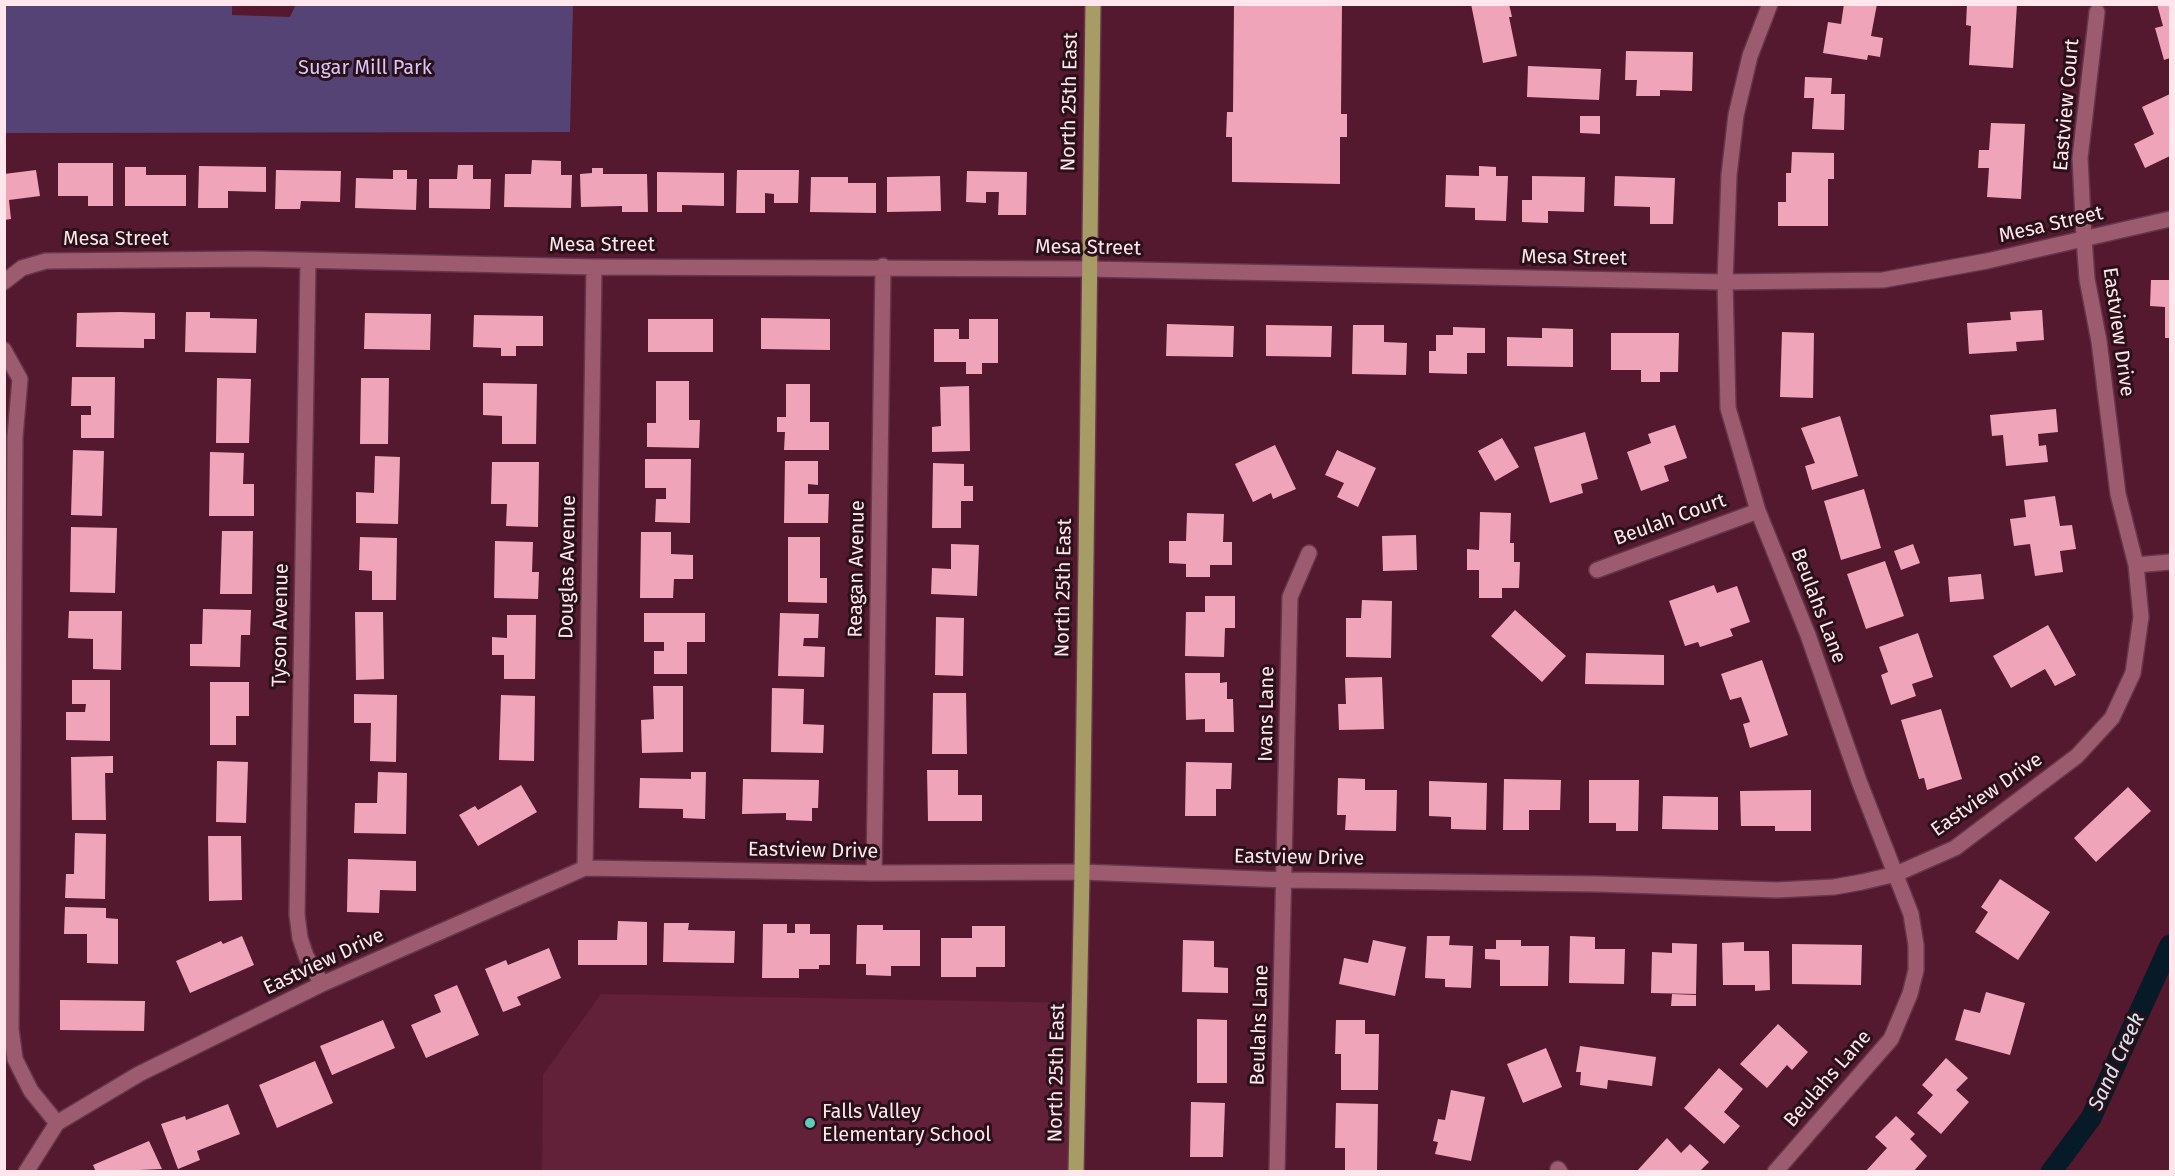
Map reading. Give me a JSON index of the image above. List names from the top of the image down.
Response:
{
  "streets": {
    "main road": ["North 25th East"],
    "street": [
      "Eastview Court",
      "Mesa Street",
      "Eastview Drive",
      "Beulah Court",
      "Douglas Avenue",
      "Reagan Avenue",
      "Beulahs Lane",
      "Tyson Avenue",
      "Ivans Lane"
    ]
  },
  "crossings": [
    ["North 25th East", "Mesa Street"],
    ["North 25th East", "Eastview Drive"],
    ["Eastview Court", "Mesa Street"],
    ["Eastview Court", "Eastview Drive"],
    ["Mesa Street", "Eastview Drive"],
    ["Mesa Street", "Douglas Avenue"],
    ["Mesa Street", "Reagan Avenue"],
    ["Mesa Street", "Beulahs Lane"],
    ["Mesa Street", "Tyson Avenue"],
    ["Eastview Drive", "Douglas Avenue"],
    ["Eastview Drive", "Reagan Avenue"],
    ["Eastview Drive", "Beulahs Lane"],
    ["Eastview Drive", "Tyson Avenue"],
    ["Eastview Drive", "Ivans Lane"],
    ["Beulah Court", "Beulahs Lane"],
    ["Beulahs Lane", "Ivans Lane"]
  ],
  "water": ["Sand Creek"],
  "parks": ["Sugar Mill Park"],
  "places": ["Falls Valley Elementary School"]
}
